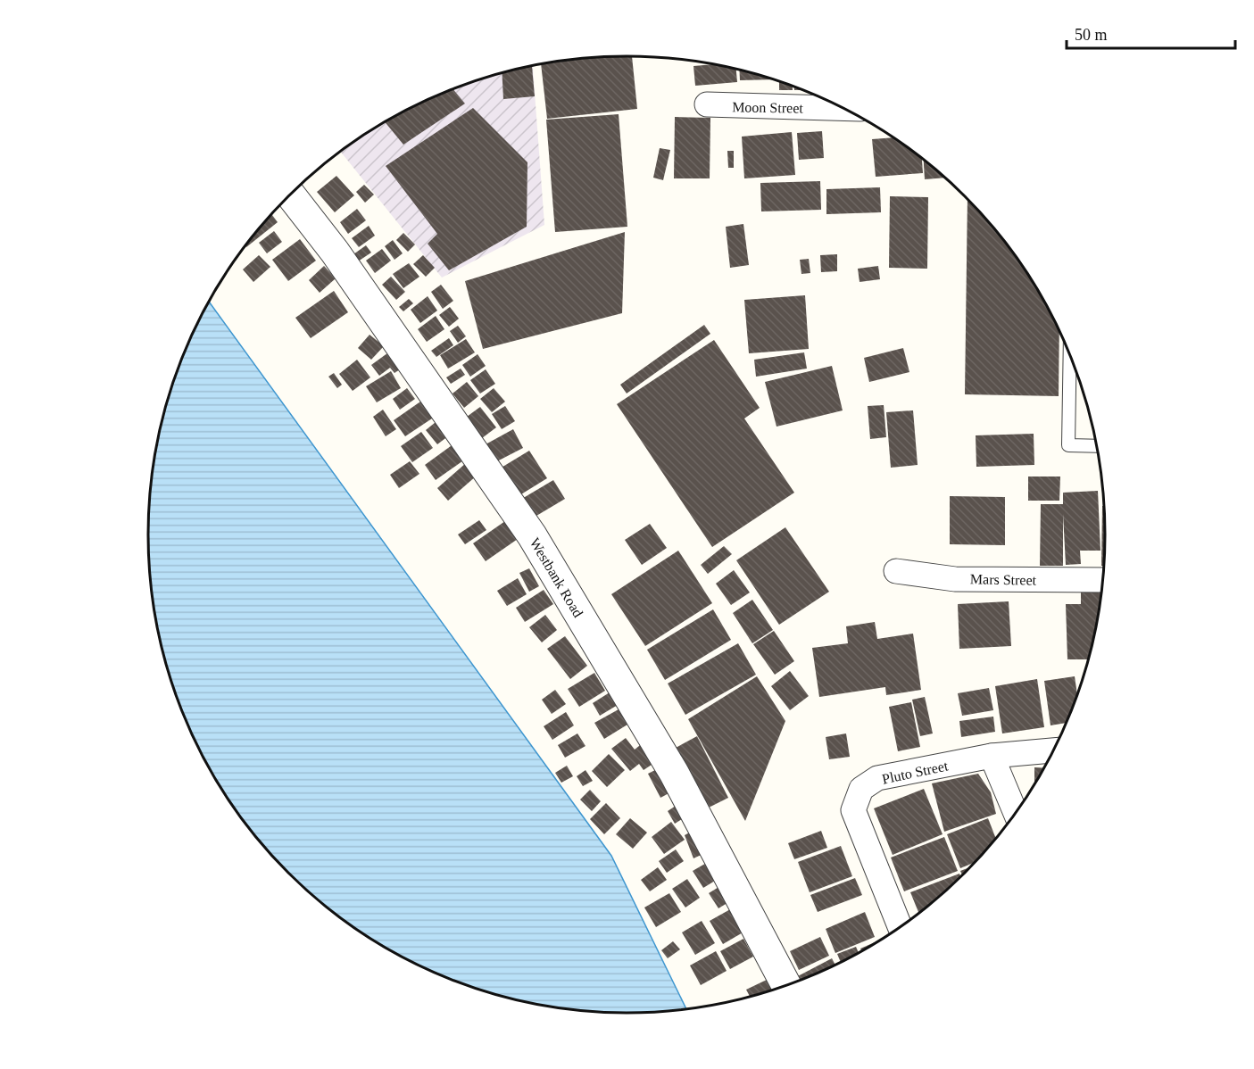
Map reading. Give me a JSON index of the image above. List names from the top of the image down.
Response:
{
  "streets": {
    "street": [
      "Moon Street",
      "Westbank Road",
      "Mars Street",
      "Pluto Street"
    ]
  },
  "scale_bar": "50 m"
}
